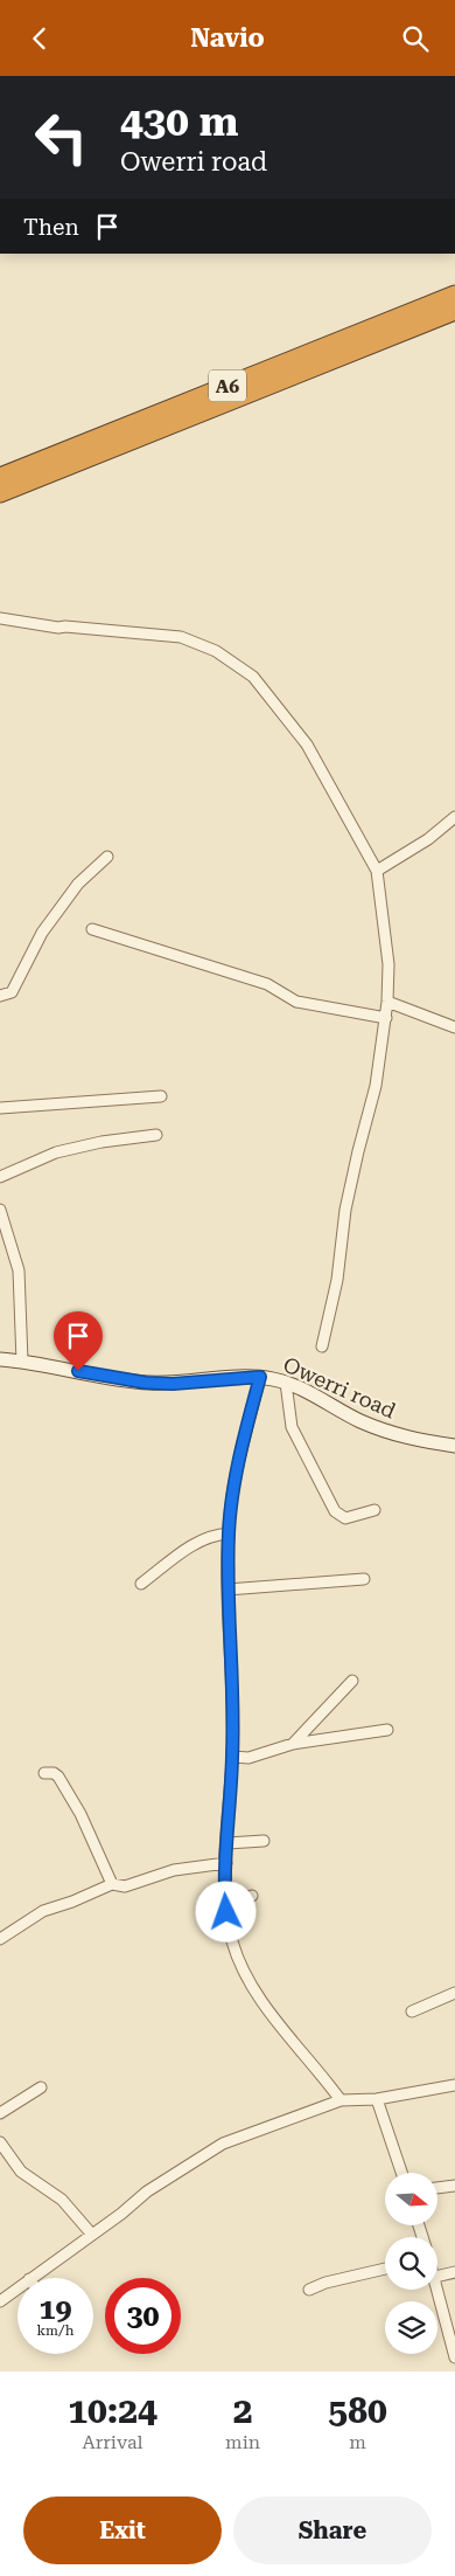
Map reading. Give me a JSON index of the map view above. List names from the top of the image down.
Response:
{
  "streets": {
    "highway": ["A6"],
    "main road": ["Owerri road"]
  },
  "north": "right",
  "page": {
    "header": "Navio",
    "turn": ["430 m", "Owerri road"],
    "then": "Then",
    "speed": "19 km/h",
    "limit": "30",
    "eta": [
      "10:24",
      "Arrival",
      "2",
      "min",
      "580",
      "m"
    ],
    "buttons": ["Exit", "Share"]
  }
}
